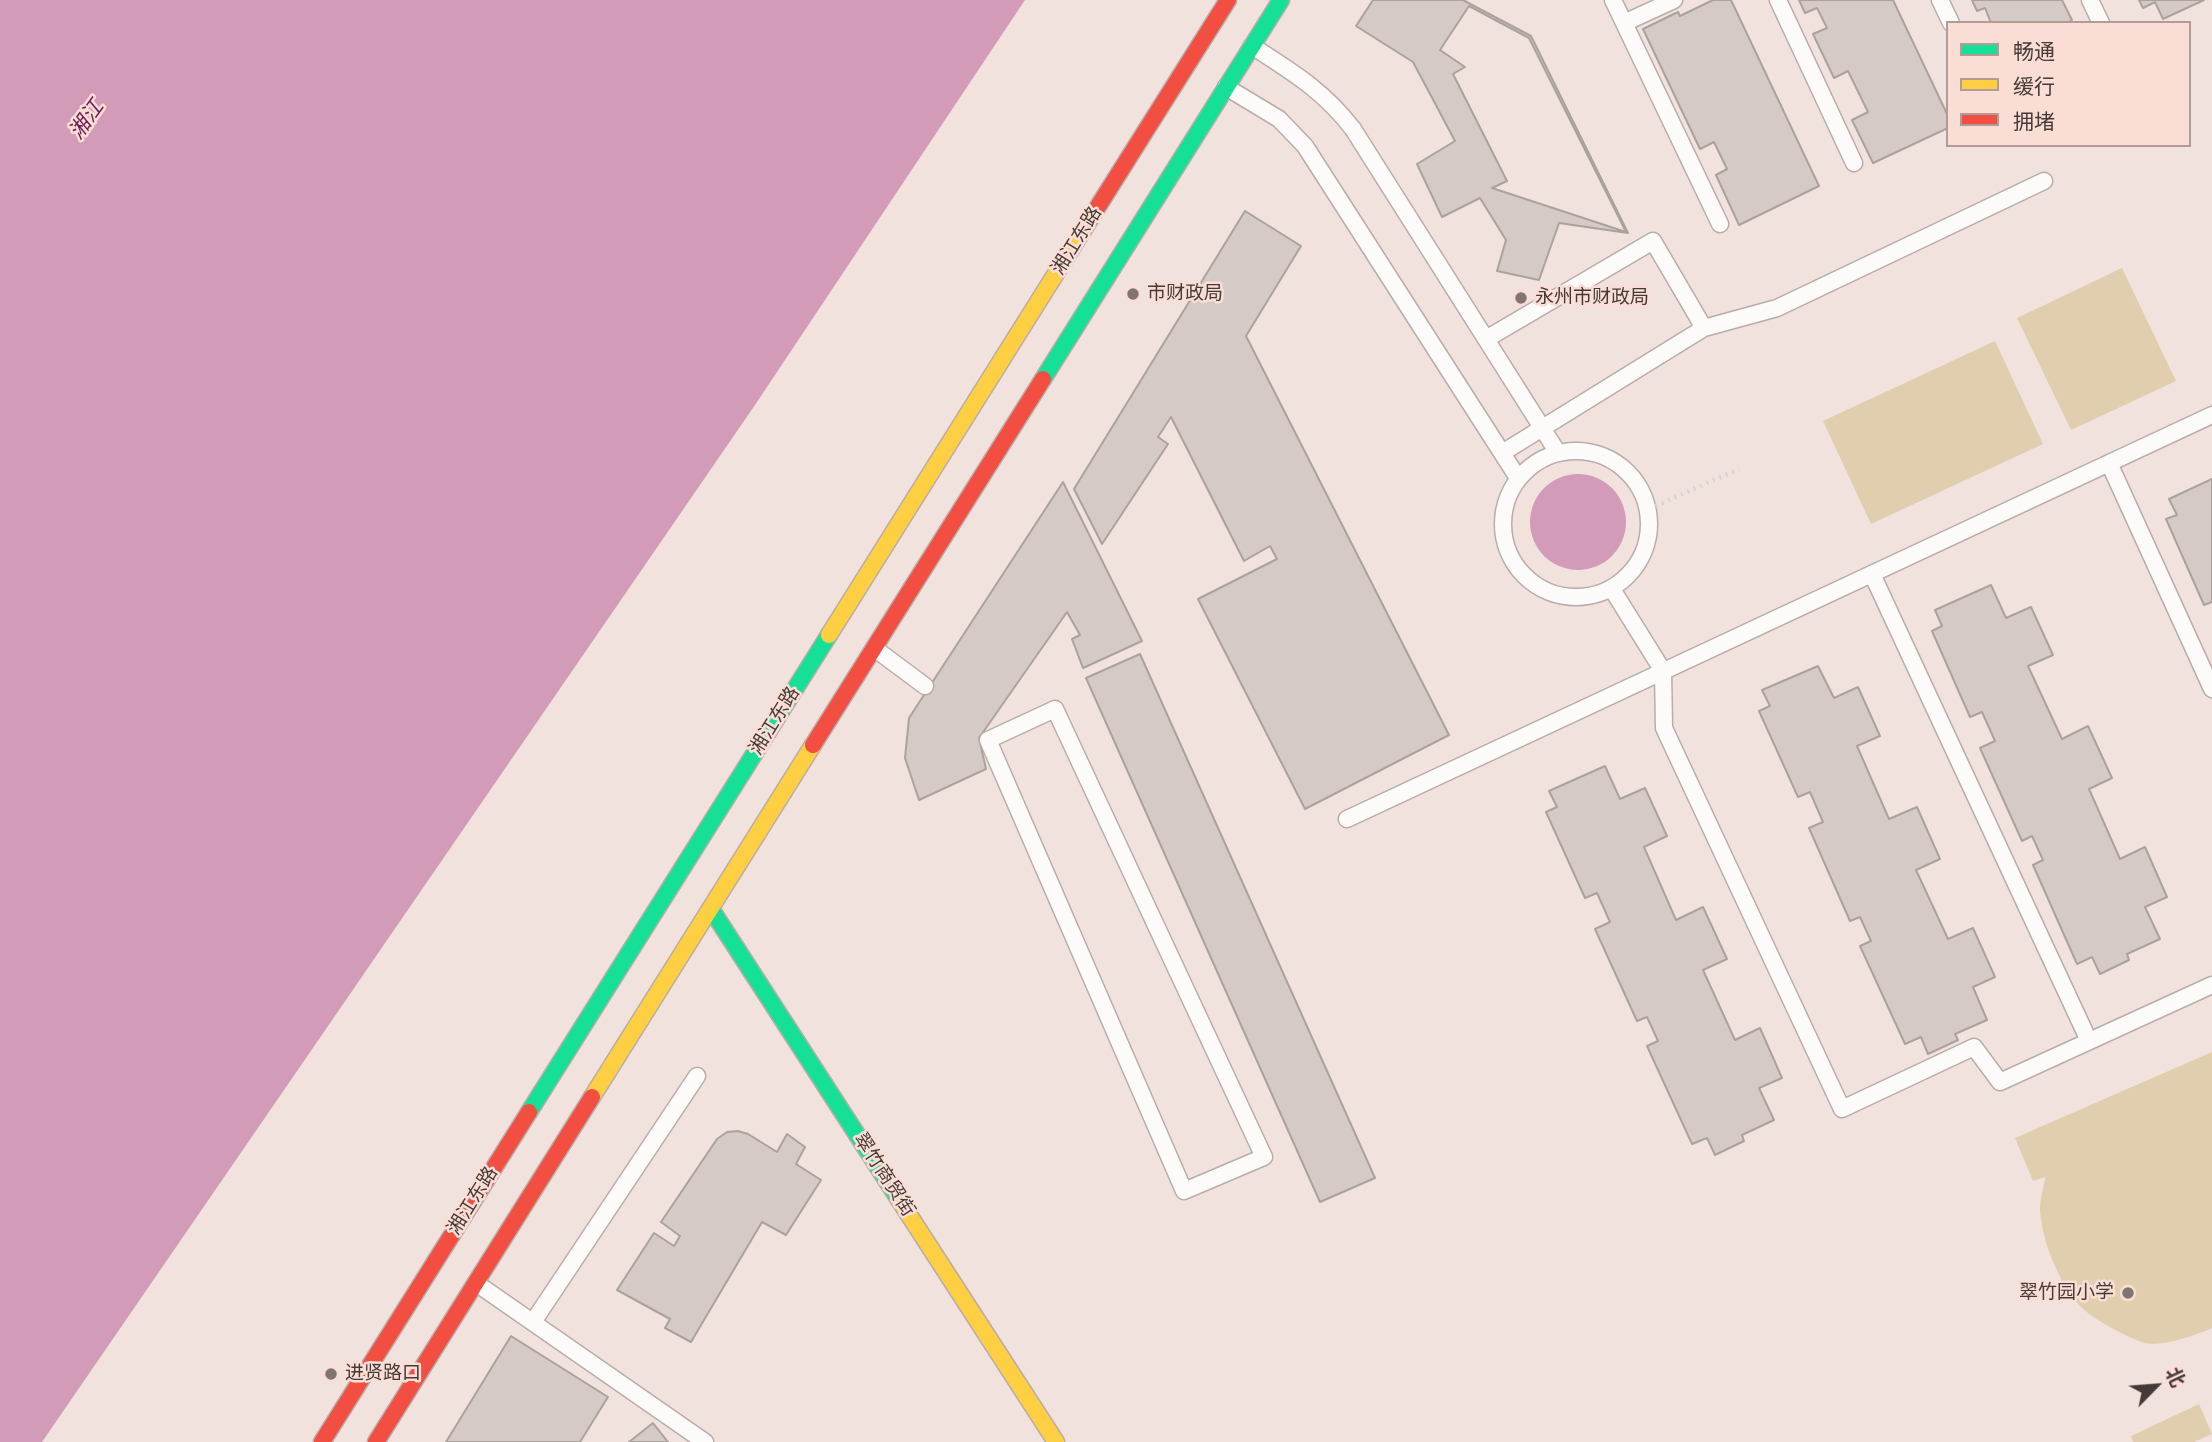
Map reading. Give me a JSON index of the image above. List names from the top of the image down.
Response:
{
  "streets": {
    "main road": ["湘江东路", "翠竹商贸街"]
  },
  "water": ["湘江"],
  "places": [
    "市财政局",
    "永州市财政局",
    "翠竹园小学",
    "进贤路口"
  ],
  "legend": ["畅通", "缓行", "拥堵"],
  "north": "top right"
}
